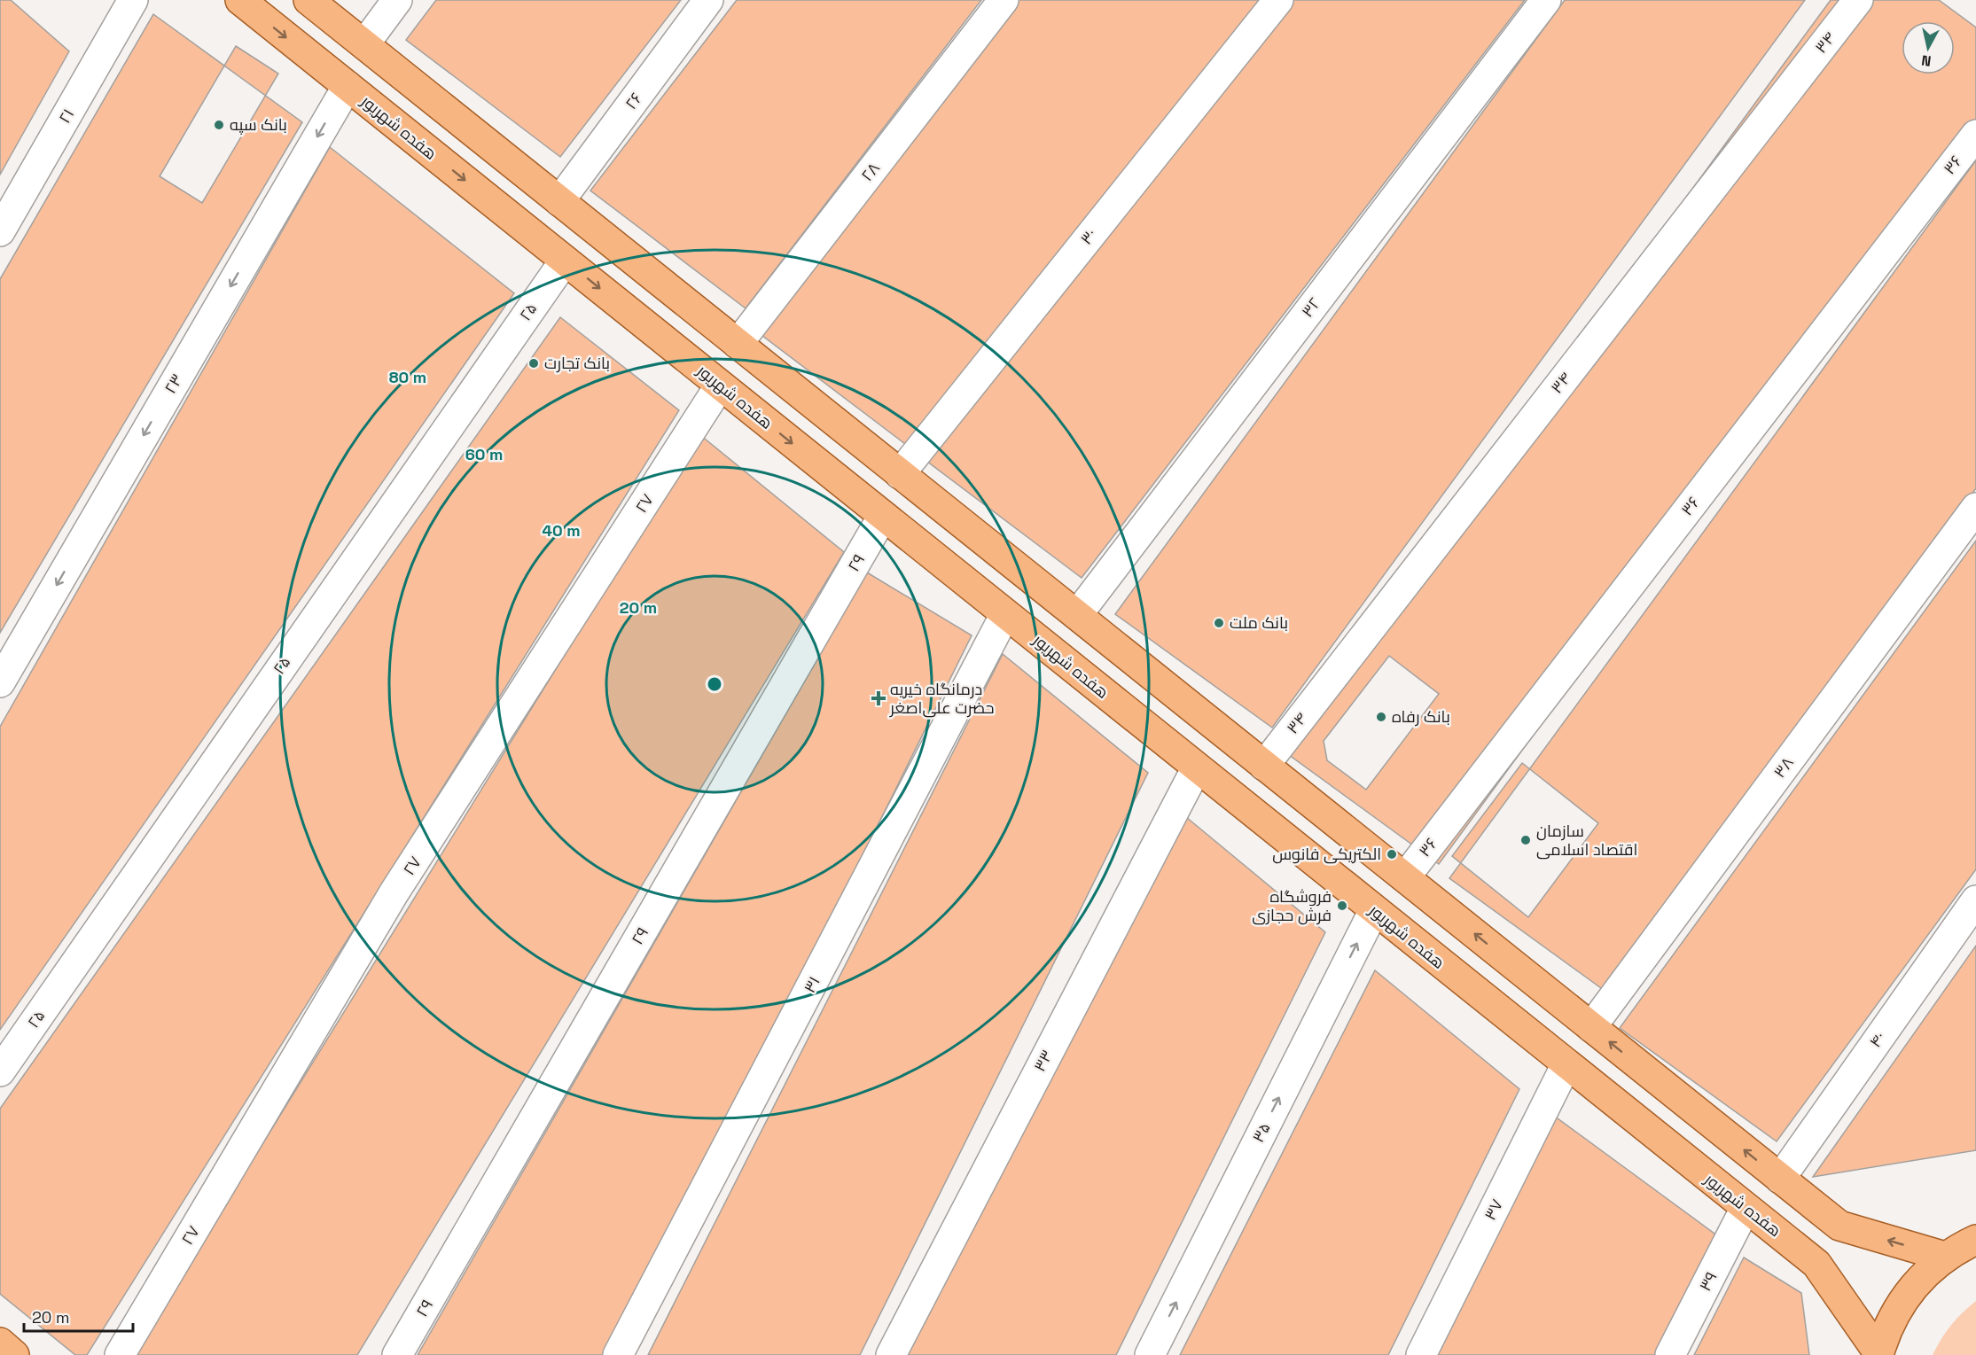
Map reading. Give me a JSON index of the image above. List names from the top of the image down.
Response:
{
  "streets": {
    "main road": ["هفده شهریور"],
    "street": [
      "۳۴",
      "۲۶",
      "۲۱",
      "۳۶",
      "۲۸",
      "۳۰",
      "۳۲",
      "۲۵",
      "۲۳",
      "۲۷",
      "۲۹",
      "۳۸",
      "۳۱",
      "۴۰",
      "۳۳",
      "۳۵",
      "۳۷",
      "۳۹"
    ]
  },
  "crossings": [
    ["هفده شهریور", "۲۵"],
    ["هفده شهریور", "۲۳"],
    ["هفده شهریور", "۲۷"],
    ["هفده شهریور", "۲۹"],
    ["هفده شهریور", "۳۱"],
    ["هفده شهریور", "۳۳"],
    ["هفده شهریور", "۳۵"],
    ["هفده شهریور", "۳۷"],
    ["هفده شهریور", "۳۹"]
  ],
  "one_way": ["۲۳", "۳۵"],
  "places": {
    "other": [
      "بانک سپه",
      "بانک تجارت",
      "بانک ملت",
      "بانک رفاه",
      "سازمان اقتصاد اسلامی",
      "الکتریکی فانوس",
      "فروشگاه فرش حجازی"
    ],
    "health": ["درمانگاه خیریه حضرت علی‌اصغر"]
  },
  "scale_bar": "20 m",
  "north": "bottom",
  "rings": [
    "80 m",
    "60 m",
    "40 m",
    "20 m"
  ]
}
